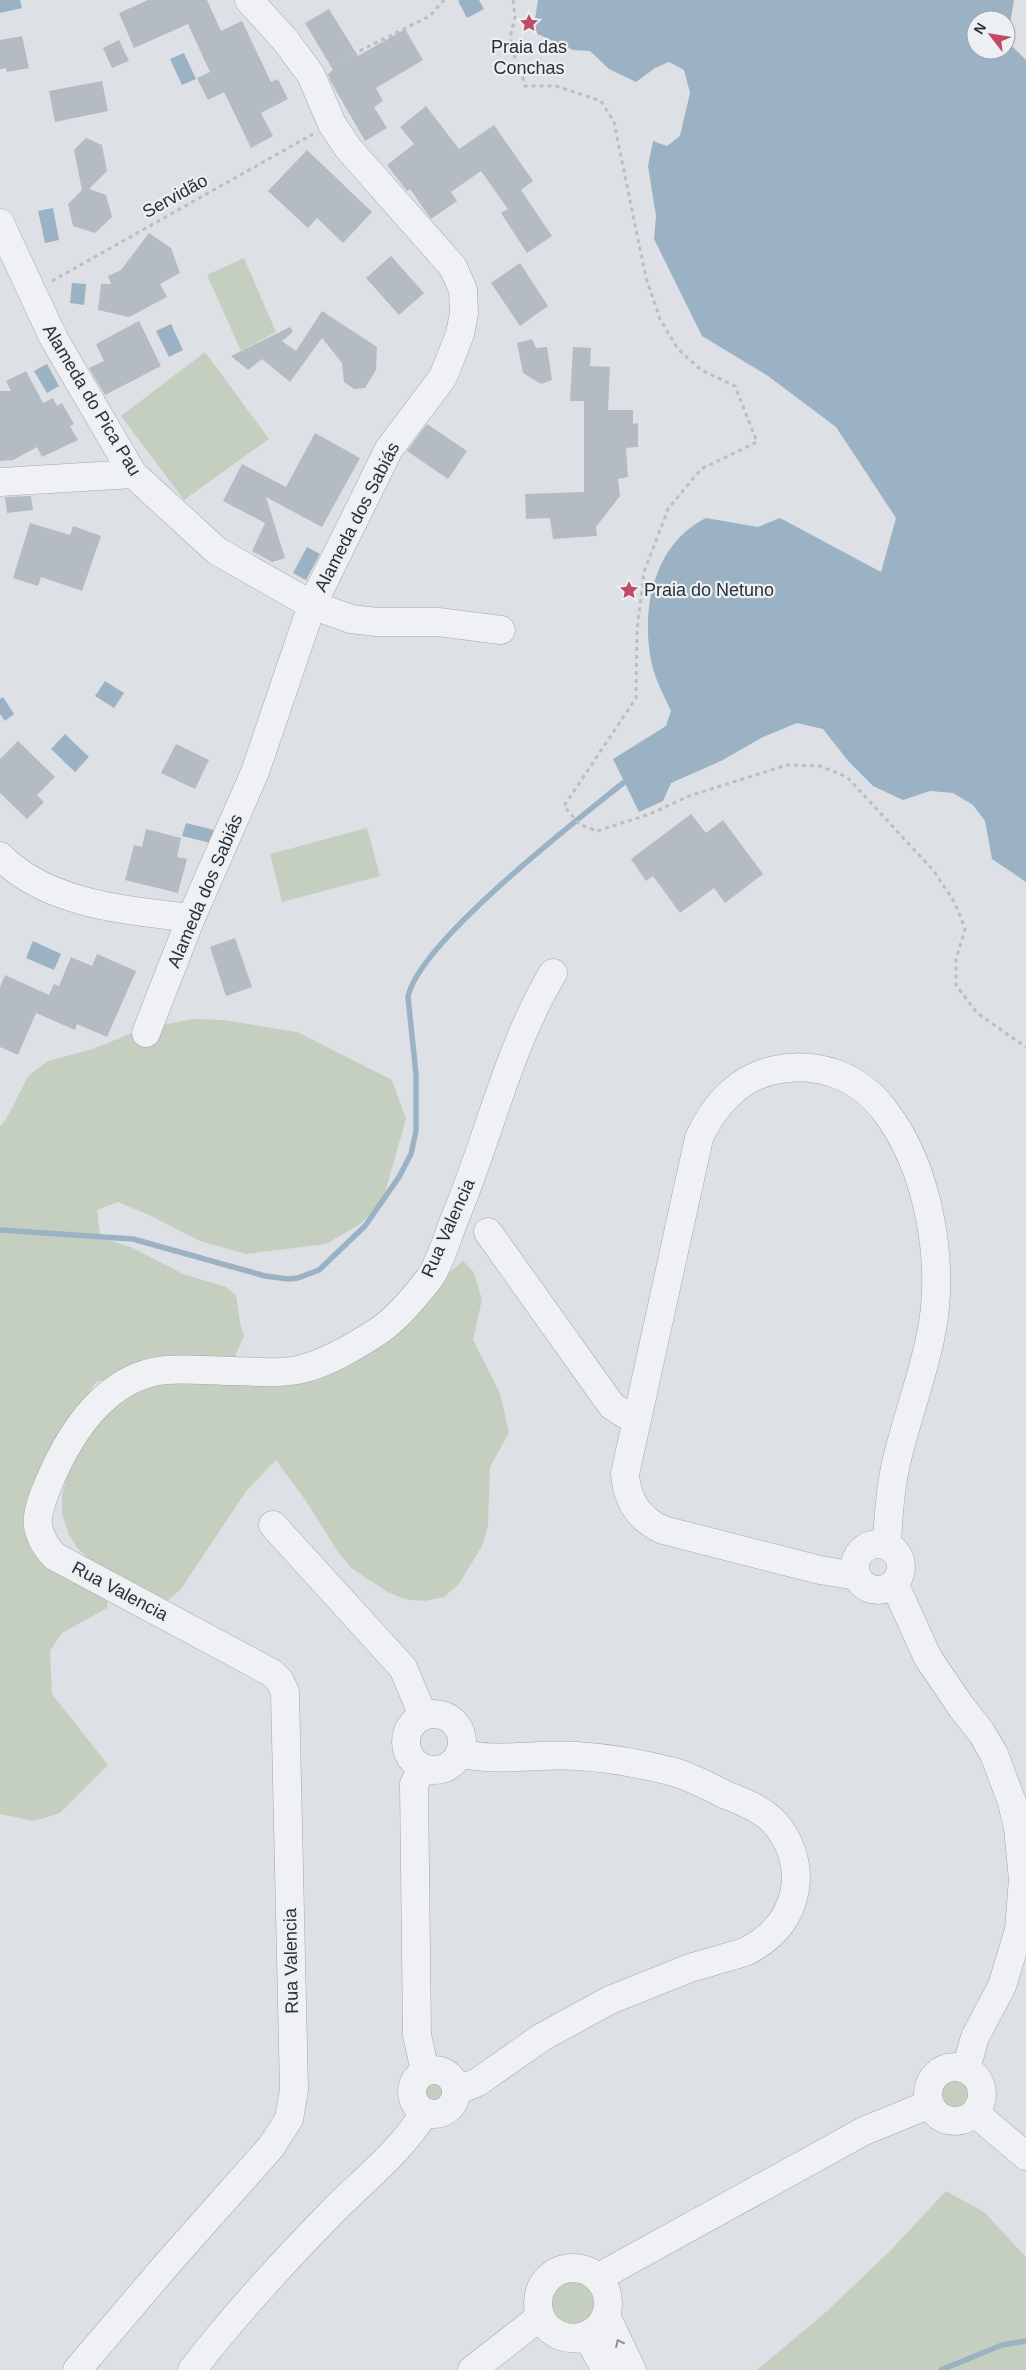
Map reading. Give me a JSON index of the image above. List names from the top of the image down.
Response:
{
  "streets": {
    "street": ["Alameda do Pica Pau", "Alameda dos Sabiás", "Rua Valencia"],
    "path": ["Servidão"]
  },
  "crossings": [
    ["Servidão", "Alameda do Pica Pau"],
    ["Servidão", "Alameda dos Sabiás"],
    ["Alameda do Pica Pau", "Alameda dos Sabiás"]
  ],
  "places": {
    "place": ["Praia das Conchas", "Praia do Netuno"]
  },
  "north": "top left"
}
